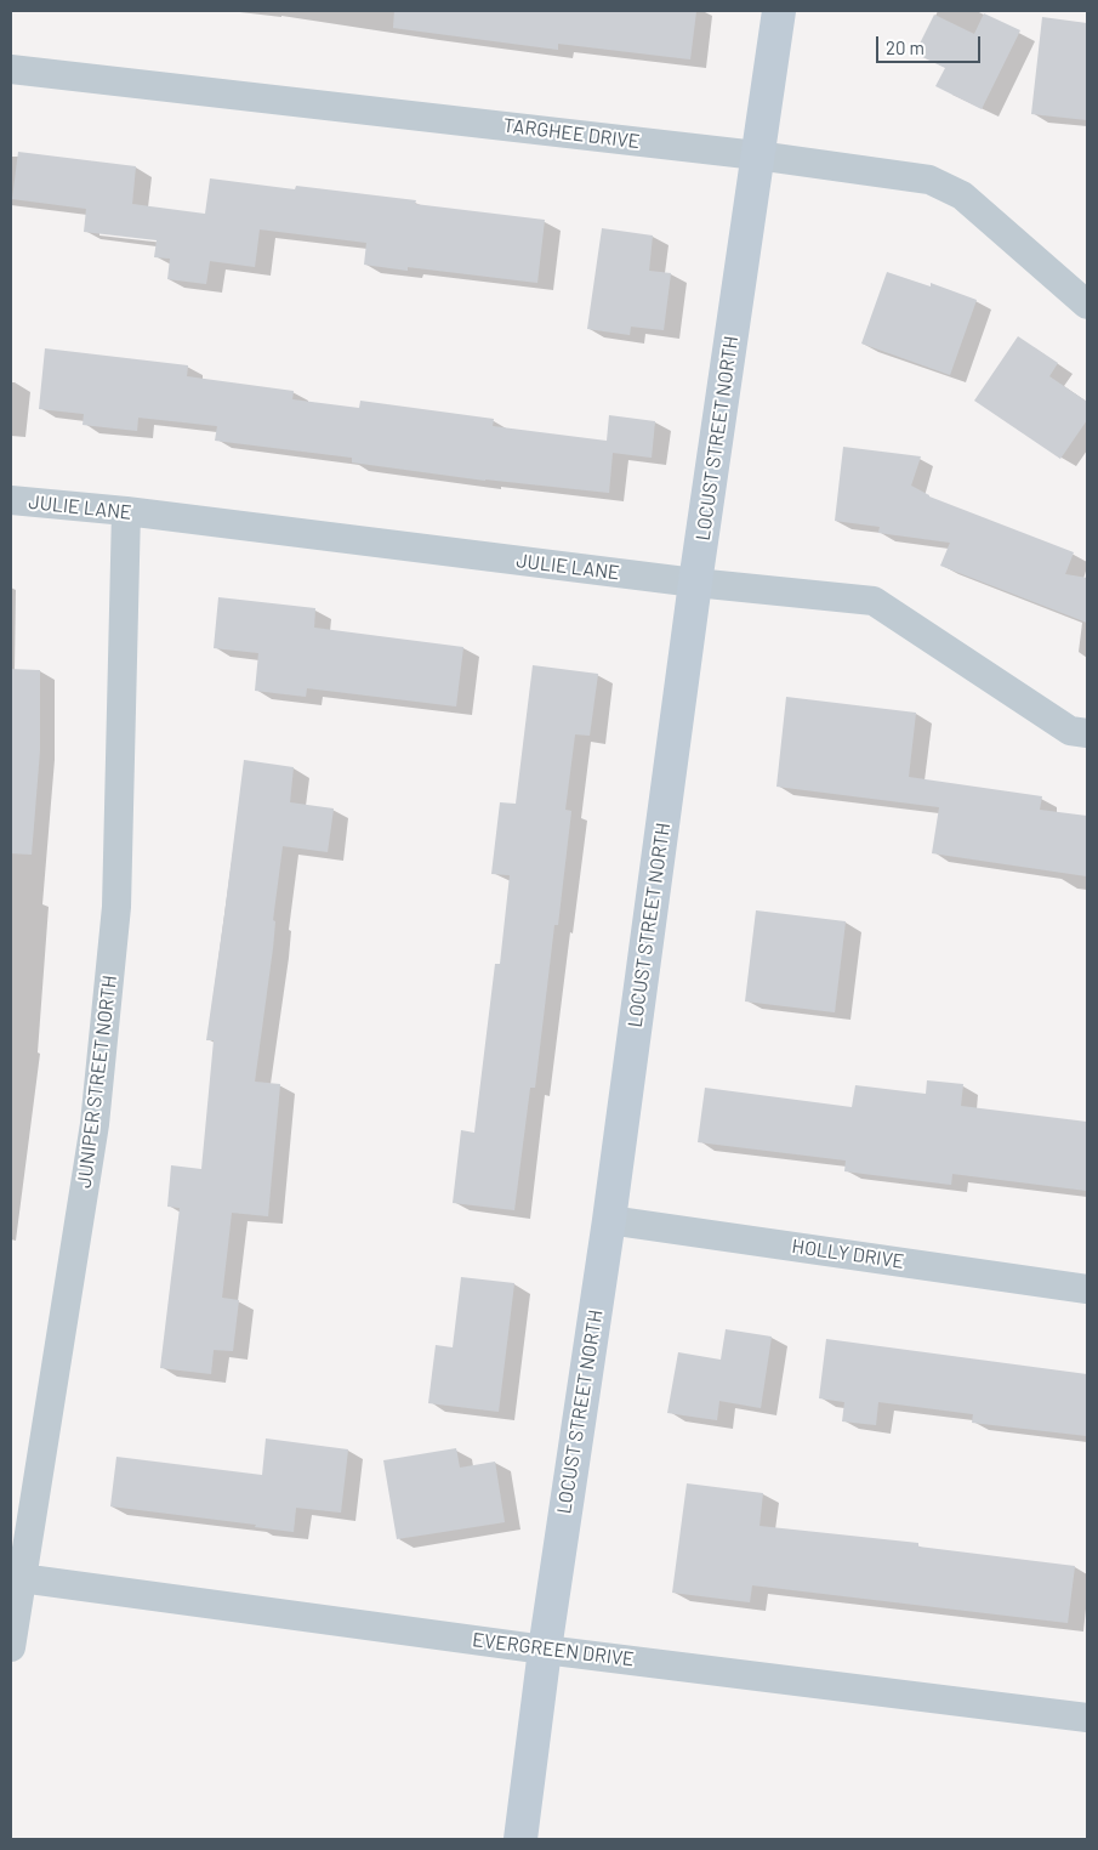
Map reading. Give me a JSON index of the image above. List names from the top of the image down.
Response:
{
  "streets": {
    "street": [
      "TARGHEE DRIVE",
      "LOCUST STREET NORTH",
      "JULIE LANE",
      "JUNIPER STREET NORTH",
      "HOLLY DRIVE",
      "EVERGREEN DRIVE"
    ]
  },
  "crossings": [
    ["TARGHEE DRIVE", "LOCUST STREET NORTH"],
    ["LOCUST STREET NORTH", "JULIE LANE"],
    ["LOCUST STREET NORTH", "HOLLY DRIVE"],
    ["LOCUST STREET NORTH", "EVERGREEN DRIVE"],
    ["JULIE LANE", "JUNIPER STREET NORTH"],
    ["JUNIPER STREET NORTH", "EVERGREEN DRIVE"]
  ],
  "scale_bar": "20 m"
}
